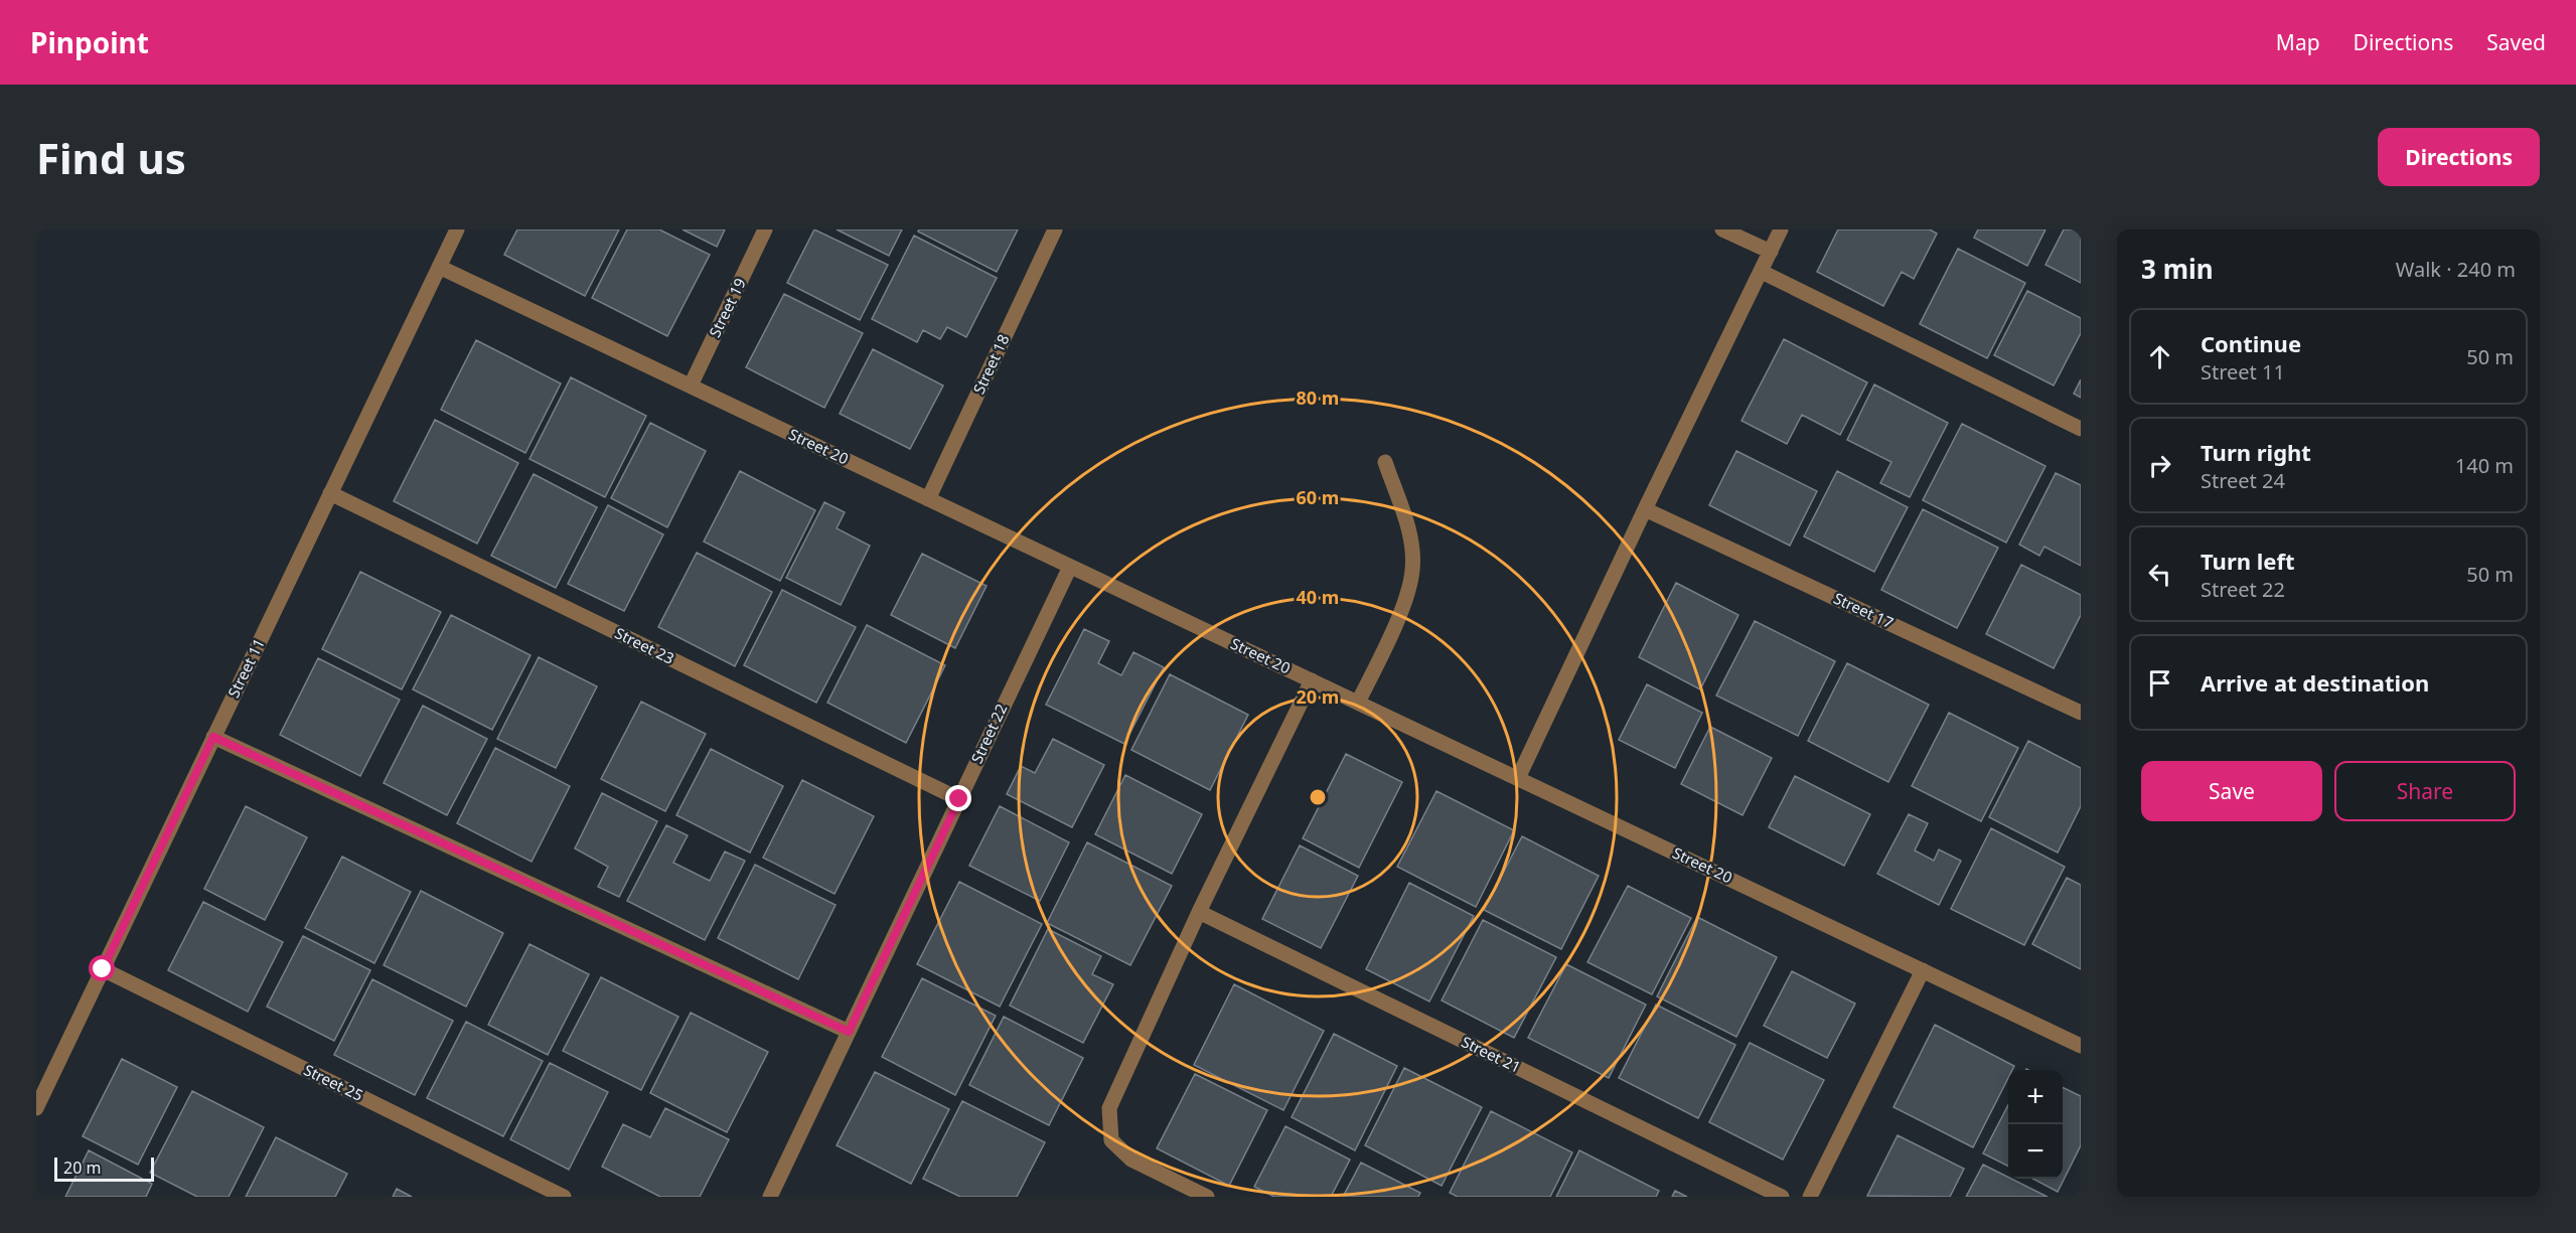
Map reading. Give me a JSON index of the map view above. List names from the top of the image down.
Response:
{
  "streets": {
    "street": [
      "Street 19",
      "Street 18",
      "Street 20",
      "Street 17",
      "Street 23",
      "Street 11",
      "Street 22",
      "Street 21",
      "Street 25"
    ]
  },
  "crossings": [
    ["Street 19", "Street 20"],
    ["Street 18", "Street 20"],
    ["Street 20", "Street 11"],
    ["Street 20", "Street 22"],
    ["Street 23", "Street 11"],
    ["Street 23", "Street 22"],
    ["Street 11", "Street 25"]
  ],
  "scale_bar": "20 m",
  "page": {
    "header": "Pinpoint",
    "nav": ["Map", "Directions", "Saved"],
    "buttons": [
      "Directions",
      ["Save", "Share"]
    ],
    "title": "Find us",
    "heading": ["3 min", "Walk · 240 m"],
    "list": [
      ["Continue", "Street 11", "50 m"],
      ["Turn right", "Street 24", "140 m"],
      ["Turn left", "Street 22", "50 m"],
      "Arrive at destination"
    ],
    "map_buttons": ["+", "−"],
    "scale": "20 m"
  },
  "rings": [
    "80 m",
    "60 m",
    "40 m",
    "20 m"
  ]
}
